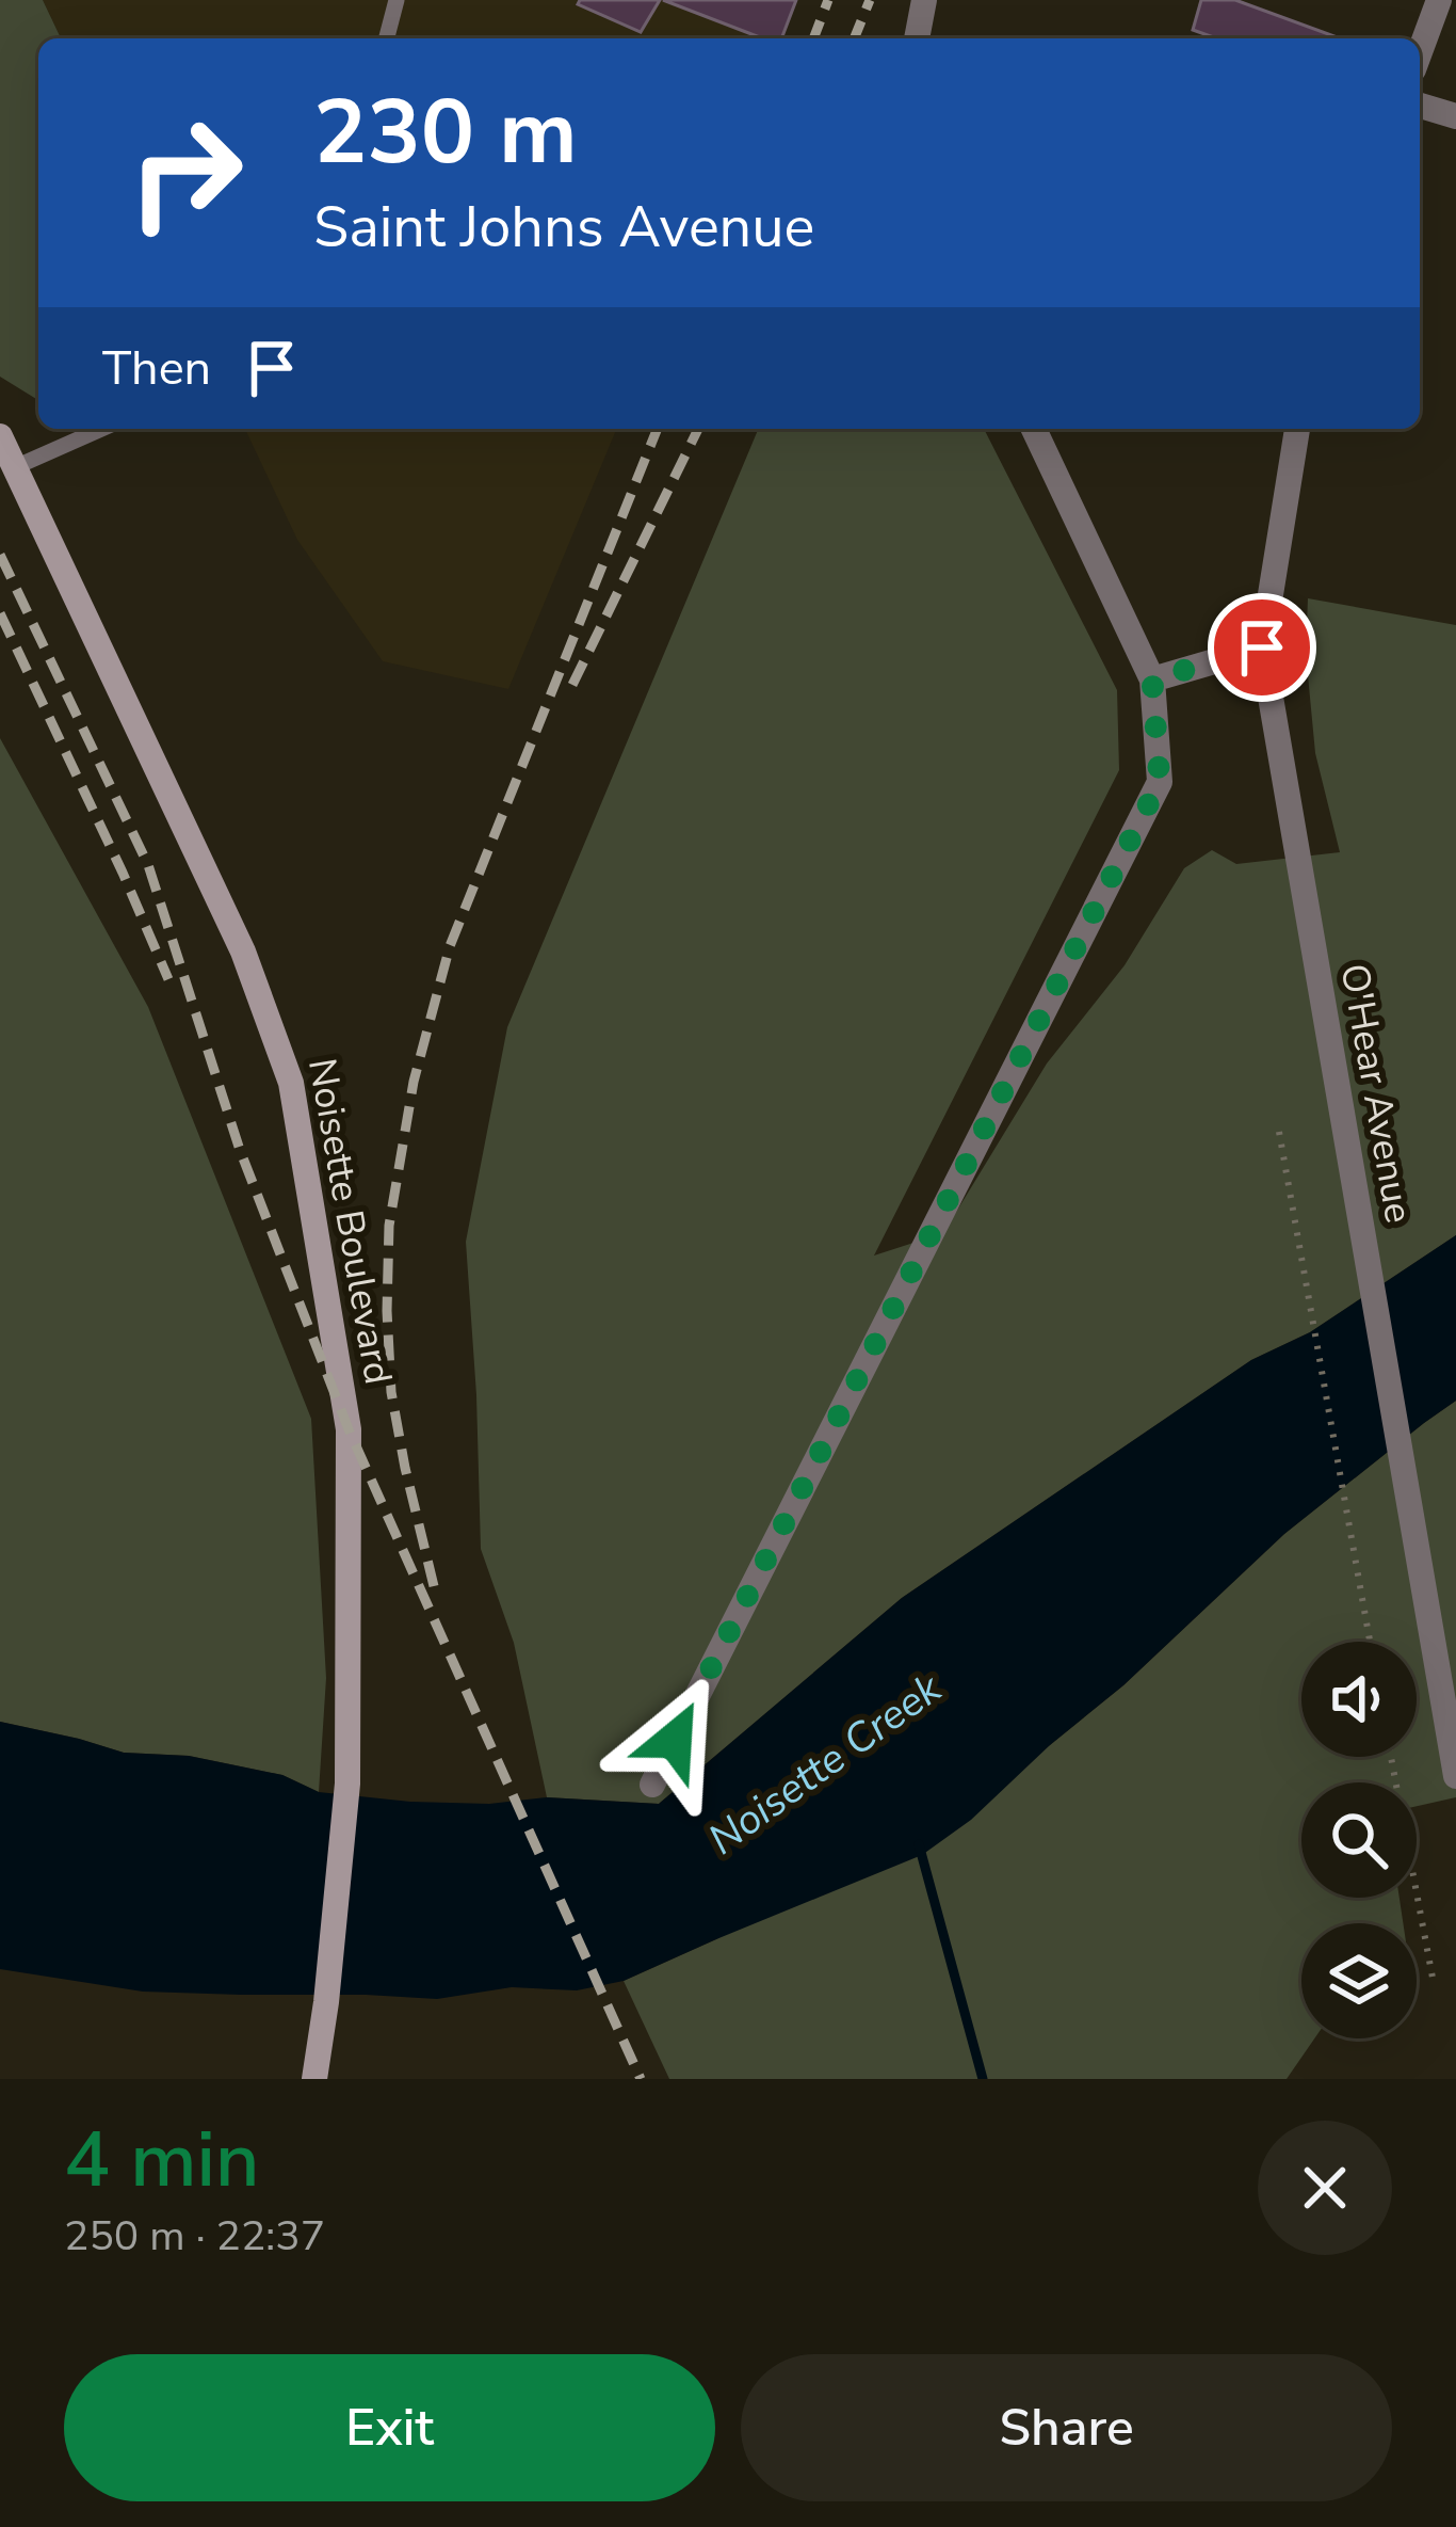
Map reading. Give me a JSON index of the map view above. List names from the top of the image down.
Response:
{
  "streets": {
    "street": ["O'Hear Avenue", "Noisette Boulevard"]
  },
  "water": ["Noisette Creek"],
  "page": {
    "turn": ["230 m", "Saint Johns Avenue"],
    "then": "Then",
    "heading": ["4 min", "250 m · 22:37"],
    "buttons": ["Exit", "Share"]
  }
}
